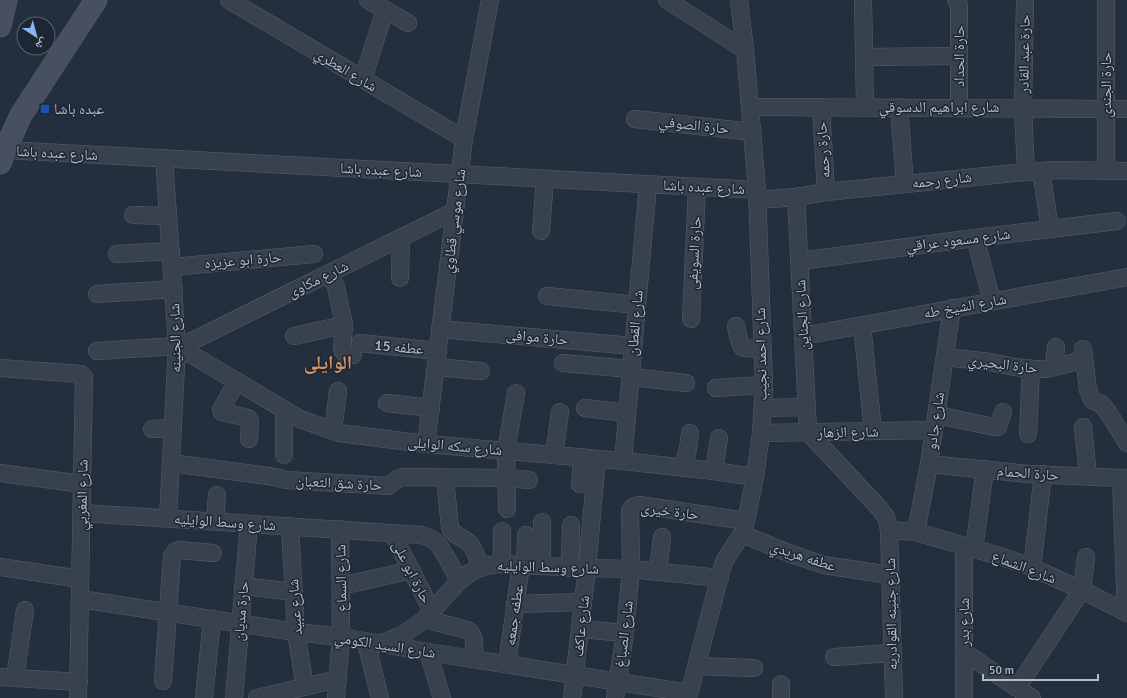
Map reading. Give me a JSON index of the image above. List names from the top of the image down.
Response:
{
  "streets": {
    "street": [
      "حارة عبد القادر",
      "حارة الحداد",
      "شارع العطري",
      "حارة الجندى",
      "شارع ابراهيم الدسوقي",
      "حارة الصوفي",
      "حارة رحمه",
      "شارع عبده باشا",
      "شارع رحمه",
      "شارع موسي قطاوي",
      "شارع مسعود عراقي",
      "حارة السويفى",
      "حارة ابو عزيزه",
      "شارع مكاوى",
      "شارع الشيخ طه",
      "شارع الجناين",
      "شارع القطان",
      "حارة موافى",
      "شارع الجنينه",
      "عطفه 15",
      "شارع احمد نجيب",
      "حارة البحيري",
      "شارع جادو",
      "شارع الزهار",
      "شارع سكه الوايلى",
      "حارة الحمام",
      "حارة شق الثعبان",
      "شارع المغربي",
      "حارة خيرى",
      "شارع وسط الوايليه",
      "عطفه هريدي",
      "شارع الشماع",
      "حارة ابو على",
      "شارع السماع",
      "شارع عبيد",
      "حارة مديان",
      "شارع جنينه القوادريه",
      "عطفه جمعه",
      "شارع بدر",
      "شارع عاكف",
      "شارع الصباغ",
      "شارع السيد الكومي"
    ]
  },
  "crossings": [
    ["حارة عبد القادر", "شارع ابراهيم الدسوقي"],
    ["حارة عبد القادر", "شارع رحمه"],
    ["حارة عبد القادر", "شارع مسعود عراقي"],
    ["حارة الحداد", "شارع ابراهيم الدسوقي"],
    ["شارع العطري", "شارع موسي قطاوي"],
    ["حارة الجندى", "شارع ابراهيم الدسوقي"],
    ["حارة الجندى", "شارع رحمه"],
    ["شارع ابراهيم الدسوقي", "حارة رحمه"],
    ["شارع ابراهيم الدسوقي", "شارع احمد نجيب"],
    ["حارة الصوفي", "شارع احمد نجيب"],
    ["حارة رحمه", "شارع رحمه"],
    ["شارع عبده باشا", "شارع رحمه"],
    ["شارع عبده باشا", "شارع موسي قطاوي"],
    ["شارع عبده باشا", "حارة السويفى"],
    ["شارع عبده باشا", "شارع القطان"],
    ["شارع عبده باشا", "شارع الجنينه"],
    ["شارع عبده باشا", "شارع احمد نجيب"],
    ["شارع رحمه", "شارع الجناين"],
    ["شارع رحمه", "شارع احمد نجيب"],
    ["شارع موسي قطاوي", "شارع مكاوى"],
    ["شارع موسي قطاوي", "حارة موافى"],
    ["شارع موسي قطاوي", "عطفه 15"],
    ["شارع موسي قطاوي", "شارع سكه الوايلى"],
    ["شارع مسعود عراقي", "شارع الجناين"],
    ["حارة ابو عزيزه", "شارع الجنينه"],
    ["شارع مكاوى", "شارع الجنينه"],
    ["شارع مكاوى", "شارع سكه الوايلى"],
    ["شارع الشيخ طه", "شارع الجناين"],
    ["شارع الشيخ طه", "شارع جادو"],
    ["شارع الجناين", "شارع الزهار"],
    ["شارع القطان", "حارة موافى"],
    ["شارع القطان", "شارع سكه الوايلى"],
    ["شارع الجنينه", "شارع سكه الوايلى"],
    ["شارع الجنينه", "حارة شق الثعبان"],
    ["شارع الجنينه", "شارع وسط الوايليه"],
    ["شارع احمد نجيب", "شارع الزهار"],
    ["شارع احمد نجيب", "شارع سكه الوايلى"],
    ["شارع احمد نجيب", "حارة خيرى"],
    ["شارع احمد نجيب", "شارع وسط الوايليه"],
    ["شارع احمد نجيب", "عطفه هريدي"],
    ["شارع احمد نجيب", "شارع السيد الكومي"],
    ["حارة البحيري", "شارع جادو"],
    ["شارع جادو", "شارع الزهار"],
    ["شارع جادو", "حارة الحمام"],
    ["شارع جادو", "شارع الشماع"],
    ["شارع سكه الوايلى", "شارع عاكف"],
    ["حارة الحمام", "شارع بدر"],
    ["شارع المغربي", "شارع وسط الوايليه"],
    ["شارع المغربي", "شارع السيد الكومي"],
    ["حارة خيرى", "شارع وسط الوايليه"],
    ["حارة خيرى", "عطفه هريدي"],
    ["حارة خيرى", "شارع الصباغ"],
    ["شارع وسط الوايليه", "حارة ابو على"],
    ["شارع وسط الوايليه", "شارع السماع"],
    ["شارع وسط الوايليه", "شارع عبيد"],
    ["شارع وسط الوايليه", "حارة مديان"],
    ["شارع وسط الوايليه", "عطفه جمعه"],
    ["شارع وسط الوايليه", "شارع عاكف"],
    ["شارع وسط الوايليه", "شارع الصباغ"],
    ["شارع وسط الوايليه", "شارع السيد الكومي"],
    ["عطفه هريدي", "شارع جنينه القوادريه"],
    ["شارع الشماع", "شارع جنينه القوادريه"],
    ["شارع الشماع", "شارع بدر"],
    ["شارع السماع", "شارع السيد الكومي"],
    ["شارع عبيد", "شارع السيد الكومي"],
    ["حارة مديان", "شارع السيد الكومي"],
    ["عطفه جمعه", "شارع السيد الكومي"],
    ["شارع عاكف", "شارع السيد الكومي"],
    ["شارع الصباغ", "شارع السيد الكومي"]
  ],
  "districts": ["الوايلى"],
  "places": {
    "transit": ["عبده باشا"]
  },
  "scale_bar": "50 m",
  "north": "bottom right"
}
